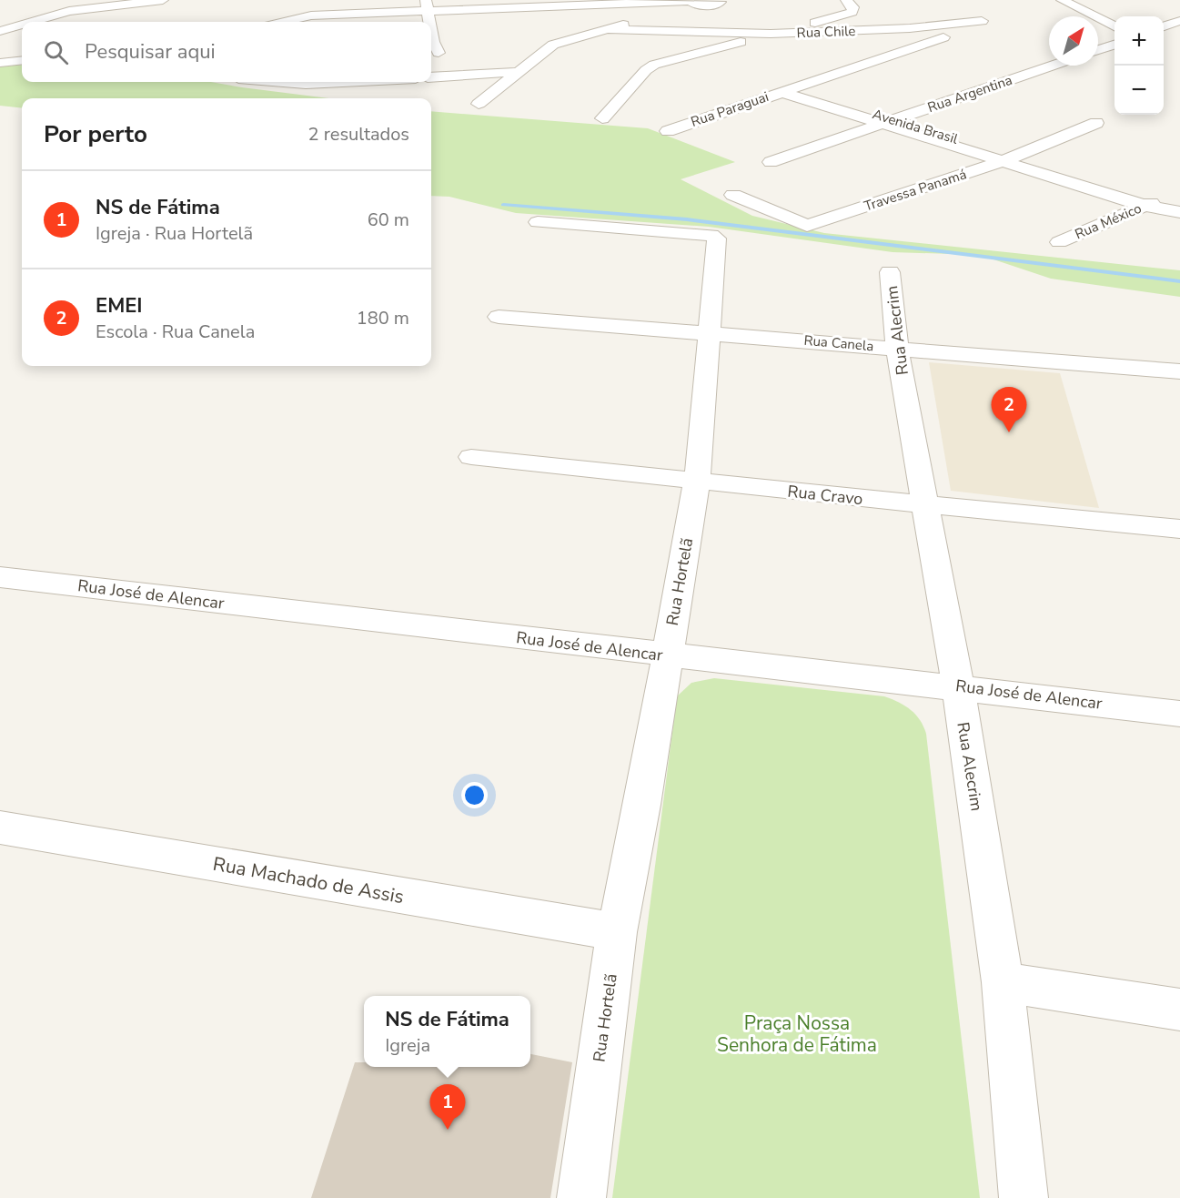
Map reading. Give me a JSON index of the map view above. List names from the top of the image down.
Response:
{
  "streets": {
    "street": [
      "Rua Chile",
      "Rua Argentina",
      "Rua Paraguai",
      "Avenida Brasil",
      "Travessa Panamá",
      "Rua México",
      "Rua Alecrim",
      "Rua Canela",
      "Rua Cravo",
      "Rua Hortelã",
      "Rua José de Alencar",
      "Rua Machado de Assis"
    ]
  },
  "crossings": [
    ["Rua Argentina", "Avenida Brasil"],
    ["Rua Paraguai", "Avenida Brasil"],
    ["Avenida Brasil", "Travessa Panamá"],
    ["Avenida Brasil", "Rua México"],
    ["Rua Alecrim", "Rua Canela"],
    ["Rua Alecrim", "Rua Cravo"],
    ["Rua Alecrim", "Rua José de Alencar"],
    ["Rua Canela", "Rua Hortelã"],
    ["Rua Cravo", "Rua Hortelã"],
    ["Rua Hortelã", "Rua José de Alencar"],
    ["Rua Hortelã", "Rua Machado de Assis"]
  ],
  "parks": ["Praça Nossa Senhora de Fátima"],
  "north": "top right",
  "page": {
    "map_buttons": ["+", "−"],
    "search": "Pesquisar aqui",
    "heading": ["Por perto", "2 resultados"],
    "list": [
      {
        "mark": "1",
        "name": "NS de Fátima",
        "note": "Igreja · Rua Hortelã",
        "value": "60 m"
      },
      {
        "mark": "2",
        "name": "EMEI",
        "note": "Escola · Rua Canela",
        "value": "180 m"
      }
    ],
    "pins": ["2", "1"],
    "popup": ["NS de Fátima", "Igreja"]
  }
}
